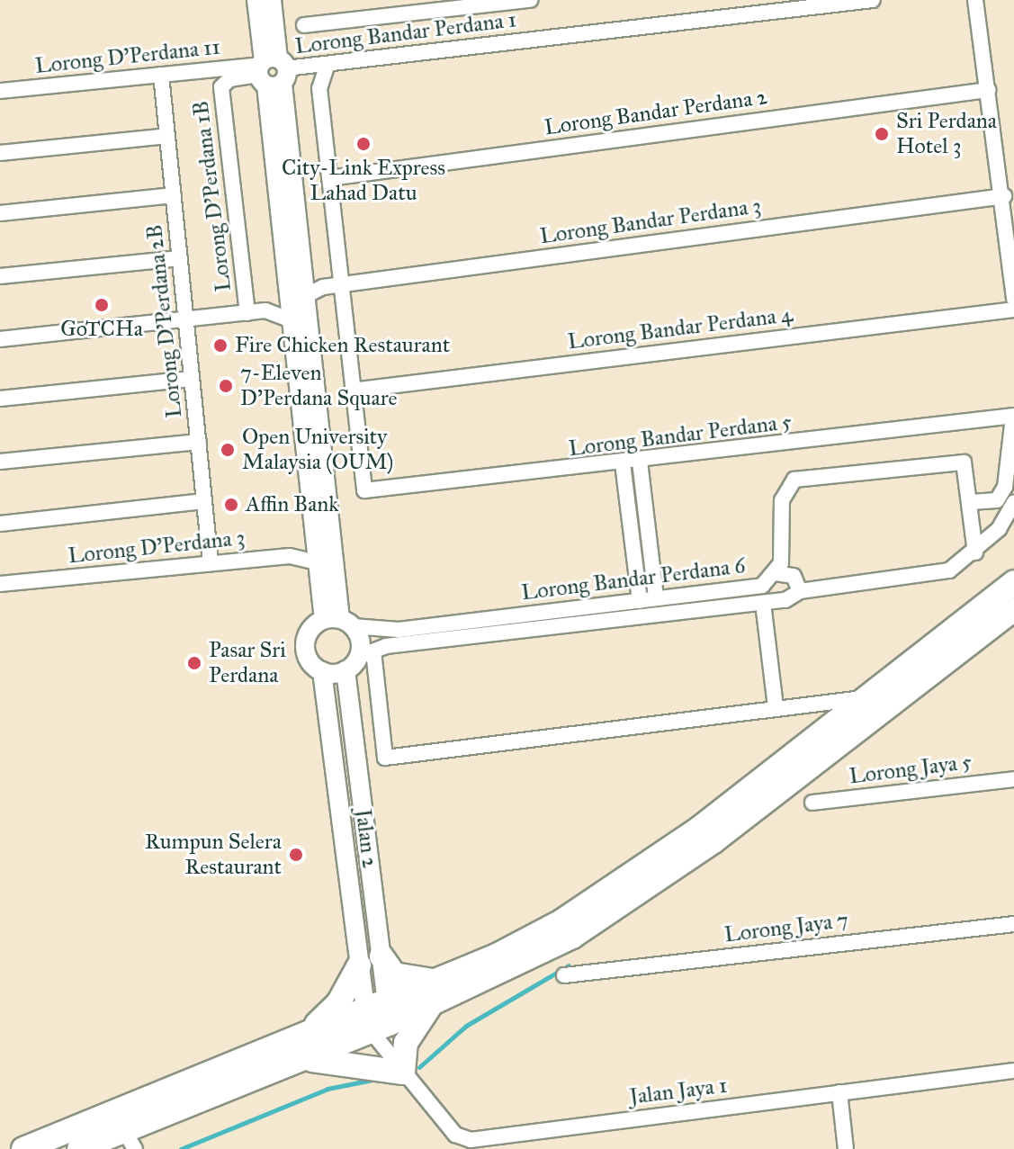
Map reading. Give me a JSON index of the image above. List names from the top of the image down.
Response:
{
  "streets": {
    "street": [
      "Lorong Bandar Perdana 1",
      "Lorong D'Perdana 11",
      "Lorong Bandar Perdana 2",
      "Lorong D'Perdana 1B",
      "Lorong Bandar Perdana 3",
      "Lorong D'Perdana 2B",
      "Lorong Bandar Perdana 4",
      "Lorong Bandar Perdana 5",
      "Lorong D'Perdana 3",
      "Lorong Bandar Perdana 6",
      "Lorong Jaya 5",
      "Jalan 2",
      "Lorong Jaya 7",
      "Jalan Jaya 1"
    ]
  },
  "crossings": [
    ["Lorong Bandar Perdana 1", "Lorong D'Perdana 11"],
    ["Lorong Bandar Perdana 1", "Lorong D'Perdana 1B"],
    ["Lorong D'Perdana 11", "Lorong D'Perdana 1B"],
    ["Lorong D'Perdana 11", "Lorong D'Perdana 2B"],
    ["Lorong D'Perdana 2B", "Lorong D'Perdana 3"],
    ["Lorong Bandar Perdana 4", "Lorong Bandar Perdana 5"],
    ["Lorong Bandar Perdana 6", "Jalan 2"],
    ["Jalan 2", "Jalan Jaya 1"]
  ],
  "places": [
    "Sri Perdana Hotel 3",
    "City-Link Express Lahad Datu",
    "GoTCHa",
    "Fire Chicken Restaurant",
    "7-Eleven D'Perdana Square",
    "Open University Malaysia (OUM)",
    "Affin Bank",
    "Pasar Sri Perdana",
    "Rumpun Selera Restaurant"
  ]
}
